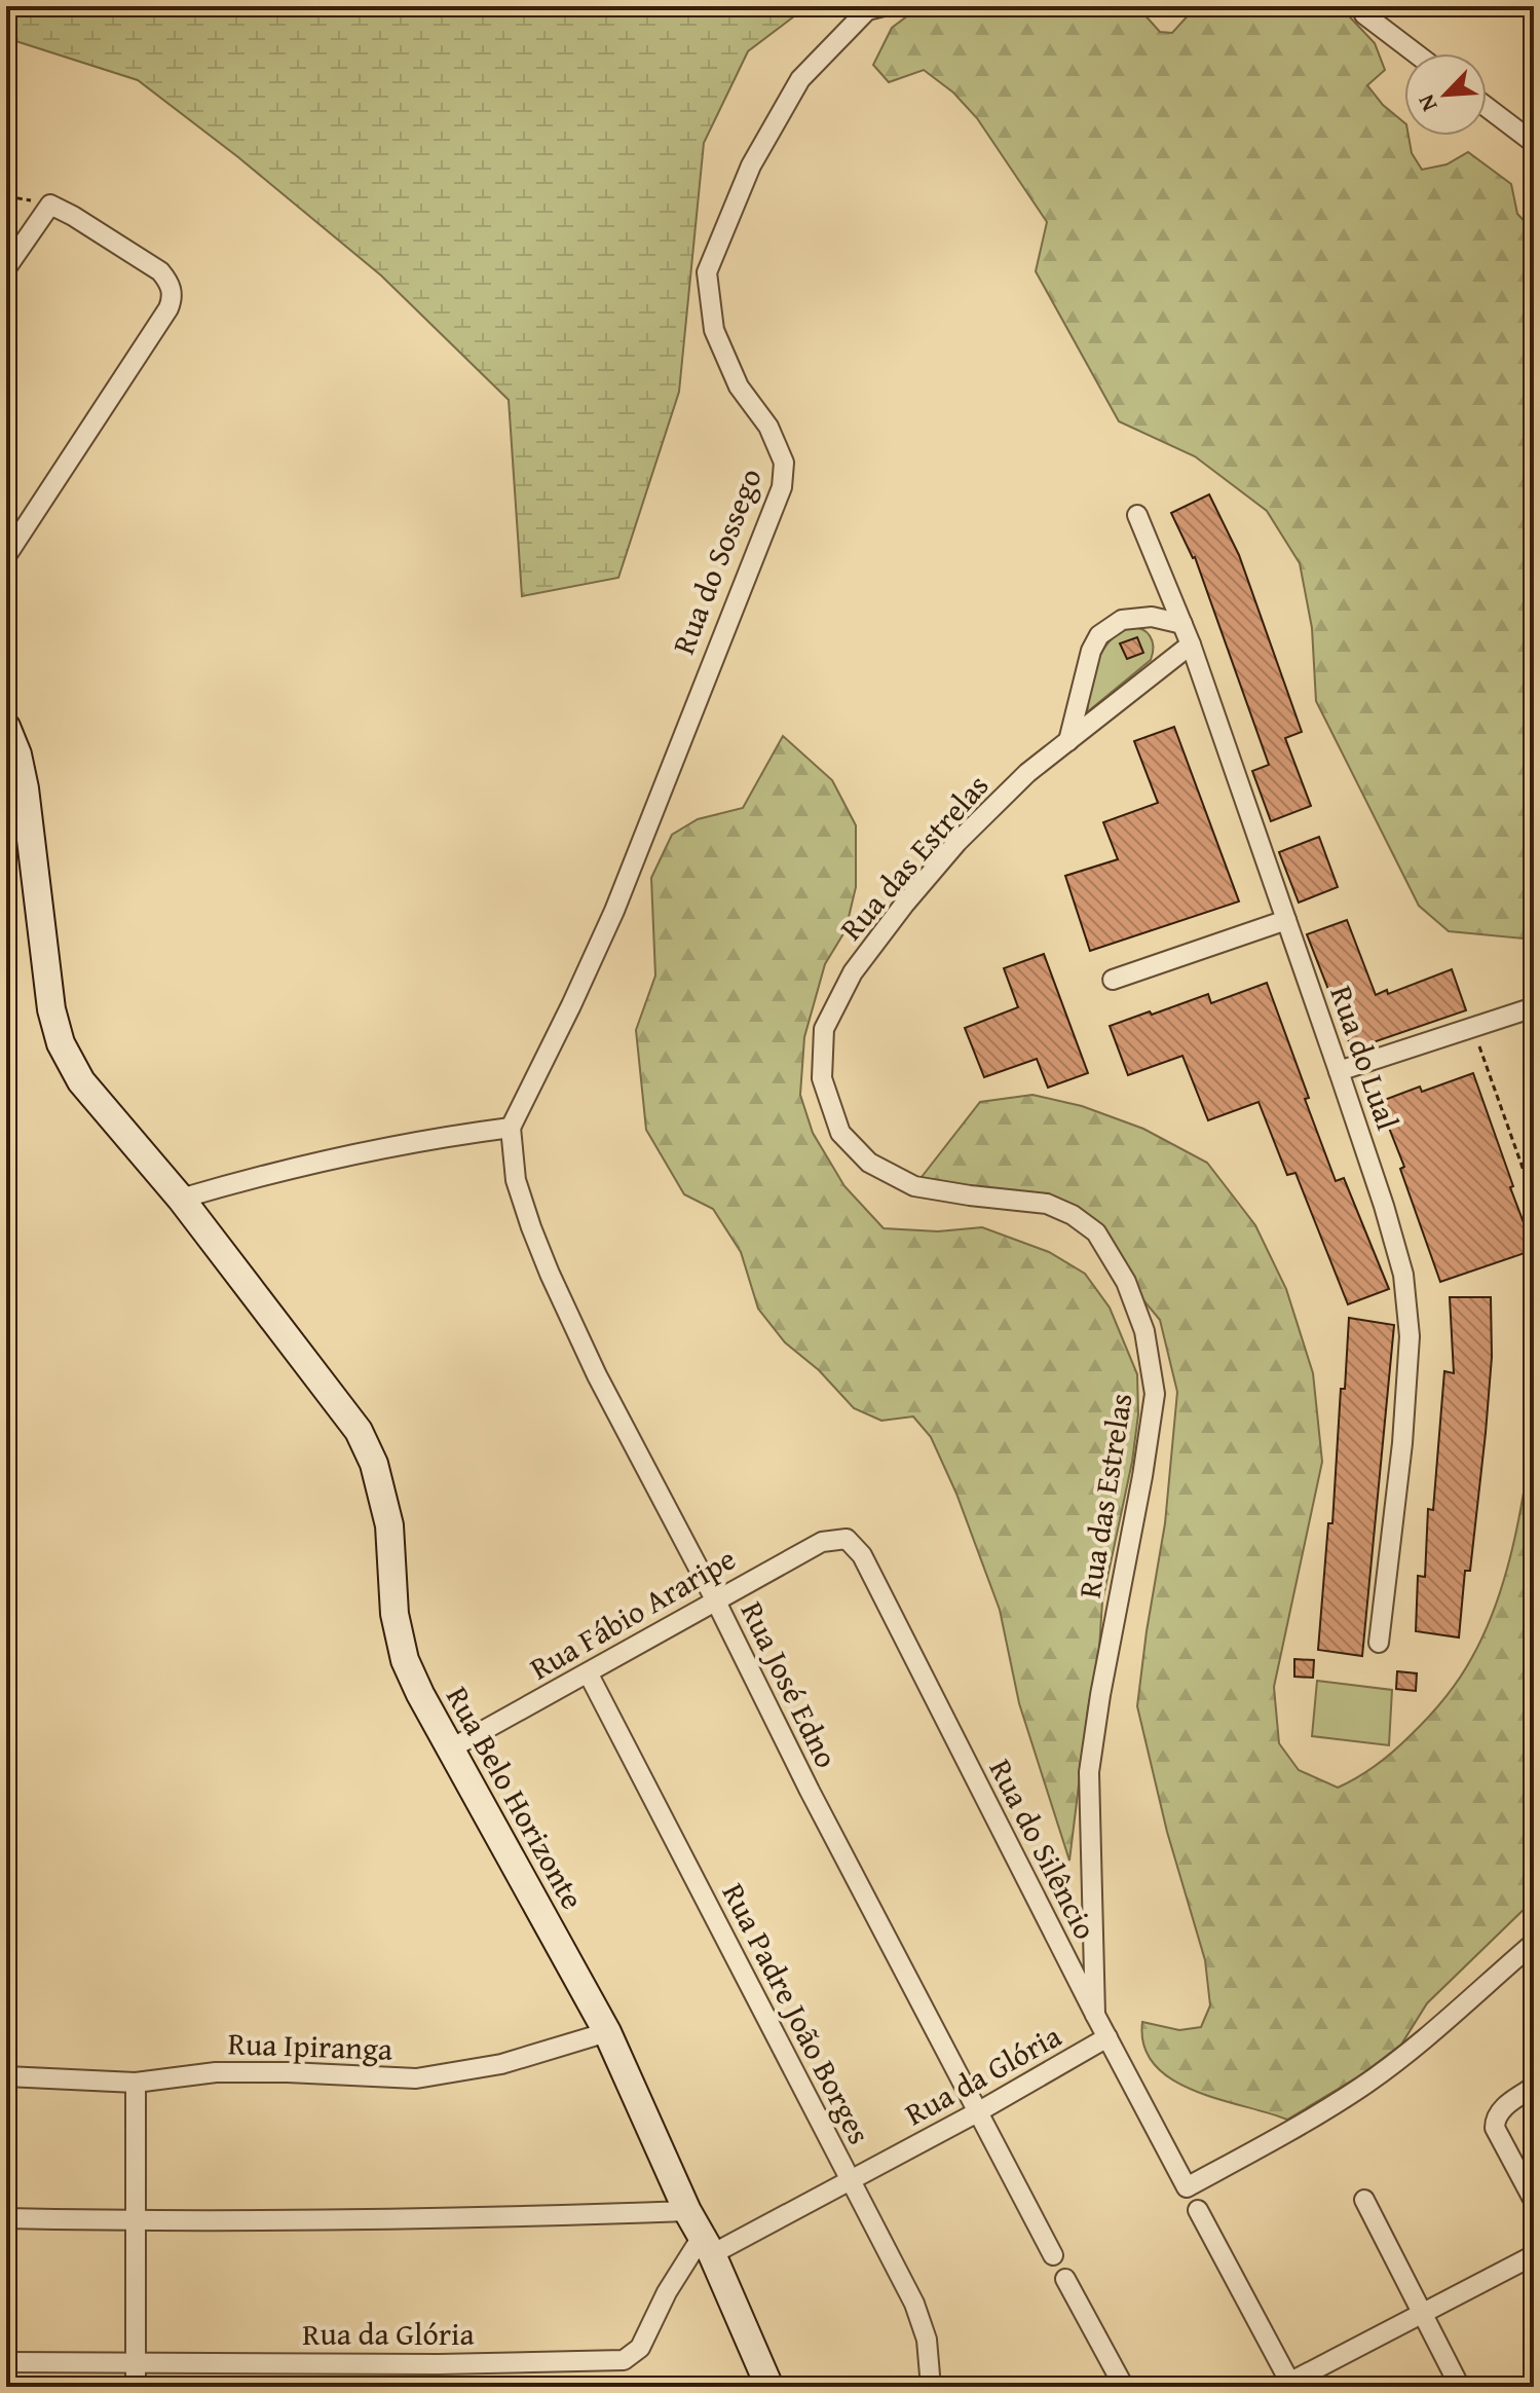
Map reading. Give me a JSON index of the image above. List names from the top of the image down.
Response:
{
  "streets": {
    "street": [
      "Rua do Sossego",
      "Rua das Estrelas",
      "Rua do Lual",
      "Rua Fábio Araripe",
      "Rua José Edno",
      "Rua Belo Horizonte",
      "Rua do Silêncio",
      "Rua Padre João Borges",
      "Rua Ipiranga",
      "Rua da Glória"
    ]
  },
  "crossings": [
    ["Rua do Sossego", "Rua José Edno"],
    ["Rua das Estrelas", "Rua do Lual"],
    ["Rua das Estrelas", "Rua do Silêncio"],
    ["Rua Fábio Araripe", "Rua José Edno"],
    ["Rua Fábio Araripe", "Rua Belo Horizonte"],
    ["Rua Fábio Araripe", "Rua do Silêncio"],
    ["Rua Fábio Araripe", "Rua Padre João Borges"],
    ["Rua José Edno", "Rua da Glória"],
    ["Rua Belo Horizonte", "Rua Ipiranga"],
    ["Rua Belo Horizonte", "Rua da Glória"],
    ["Rua do Silêncio", "Rua da Glória"],
    ["Rua Padre João Borges", "Rua da Glória"]
  ],
  "north": "bottom left"
}
